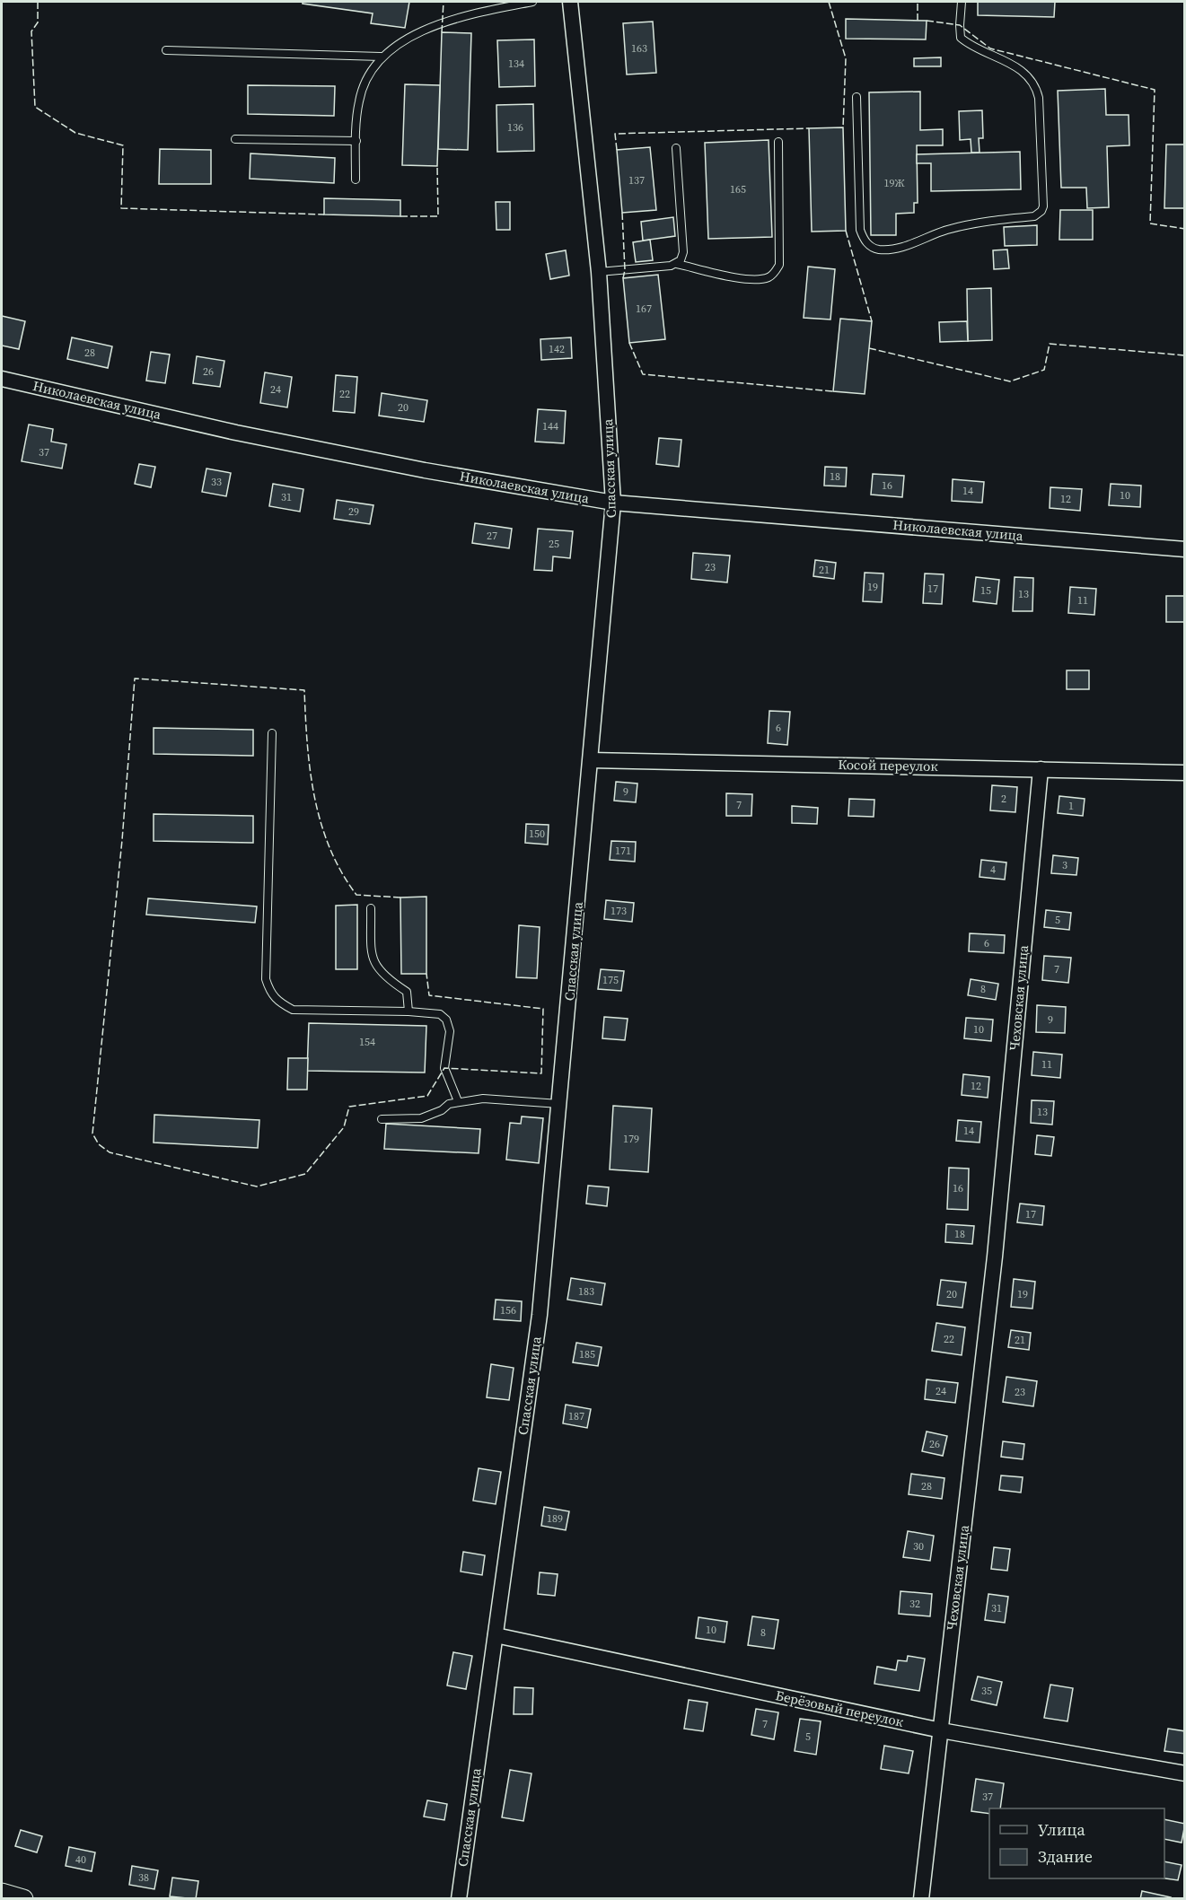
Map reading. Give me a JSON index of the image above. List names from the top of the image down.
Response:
{
  "streets": {
    "street": [
      "Николаевская улица",
      "Спасская улица",
      "Косой переулок",
      "Чеховская улица",
      "Берёзовый переулок"
    ]
  },
  "crossings": [
    ["Николаевская улица", "Спасская улица"],
    ["Спасская улица", "Косой переулок"],
    ["Спасская улица", "Берёзовый переулок"],
    ["Косой переулок", "Чеховская улица"],
    ["Чеховская улица", "Берёзовый переулок"]
  ],
  "house_numbers": [
    "163",
    "134",
    "136",
    "137",
    "19Ж",
    "165",
    "167",
    "142",
    "28",
    "26",
    "24",
    "22",
    "20",
    "144",
    "37",
    "18",
    "33",
    "16",
    "14",
    "10",
    "31",
    "12",
    "29",
    "27",
    "25",
    "23",
    "21",
    "19",
    "17",
    "15",
    "13",
    "11",
    "6",
    "9",
    "2",
    "7",
    "1",
    "150",
    "171",
    "3",
    "4",
    "173",
    "5",
    "6",
    "7",
    "175",
    "8",
    "9",
    "10",
    "154",
    "11",
    "12",
    "13",
    "14",
    "179",
    "16",
    "17",
    "18",
    "183",
    "20",
    "19",
    "156",
    "22",
    "21",
    "185",
    "24",
    "23",
    "187",
    "26",
    "28",
    "189",
    "30",
    "32",
    "31",
    "10",
    "8",
    "35",
    "7",
    "5",
    "37",
    "40",
    "38"
  ],
  "legend": ["Улица", "Здание"]
}
